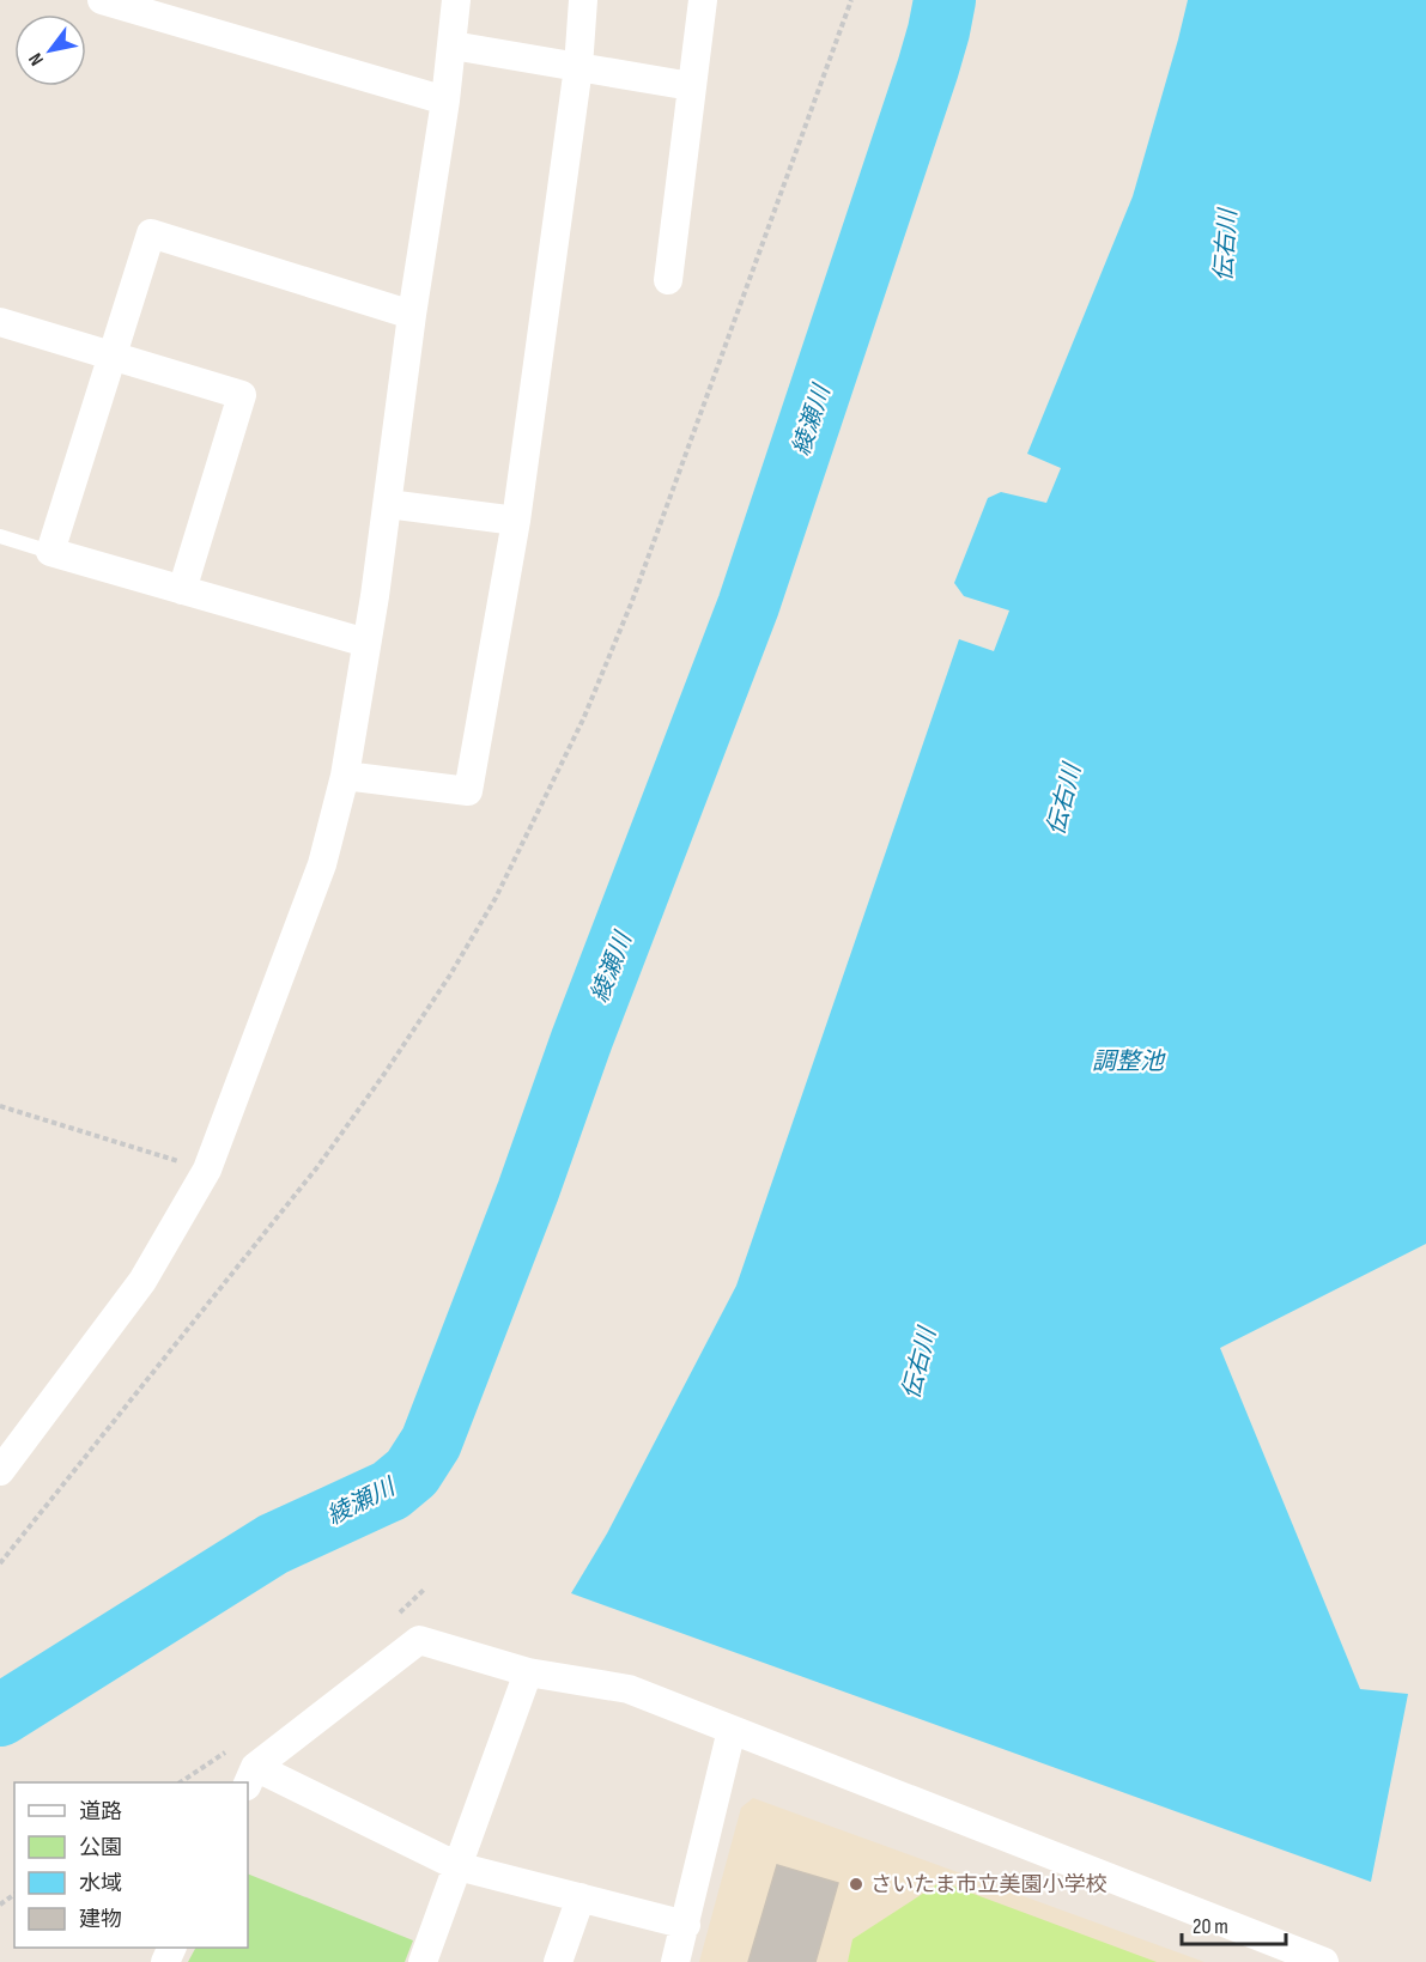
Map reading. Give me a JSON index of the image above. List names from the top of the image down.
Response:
{
  "water": ["伝右川", "綾瀬川", "調整池"],
  "places": ["さいたま市立美園小学校"],
  "legend": [
    "道路",
    "公園",
    "水域",
    "建物"
  ],
  "scale_bar": "20 m",
  "north": "bottom left"
}
